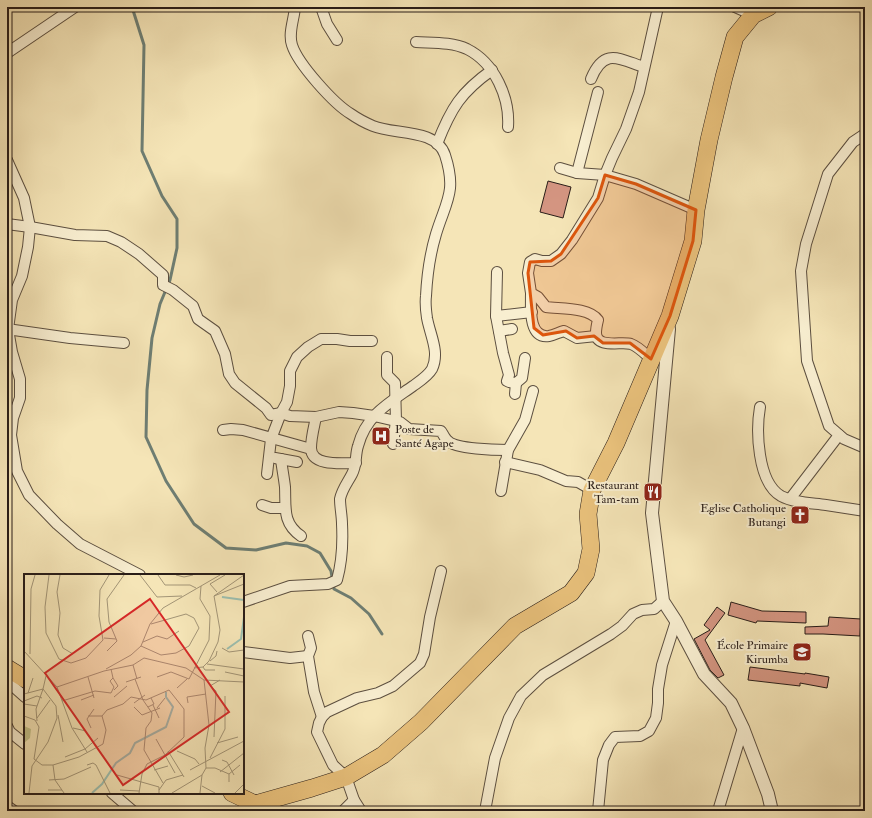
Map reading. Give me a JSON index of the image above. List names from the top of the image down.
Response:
{
  "places": {
    "hospital": ["Poste de Santé Agape"],
    "restaurant": ["Restaurant Tam-tam"],
    "church": ["Eglise Catholique Butangi"],
    "school or university": ["École Primaire Kirumba"]
  }
}
